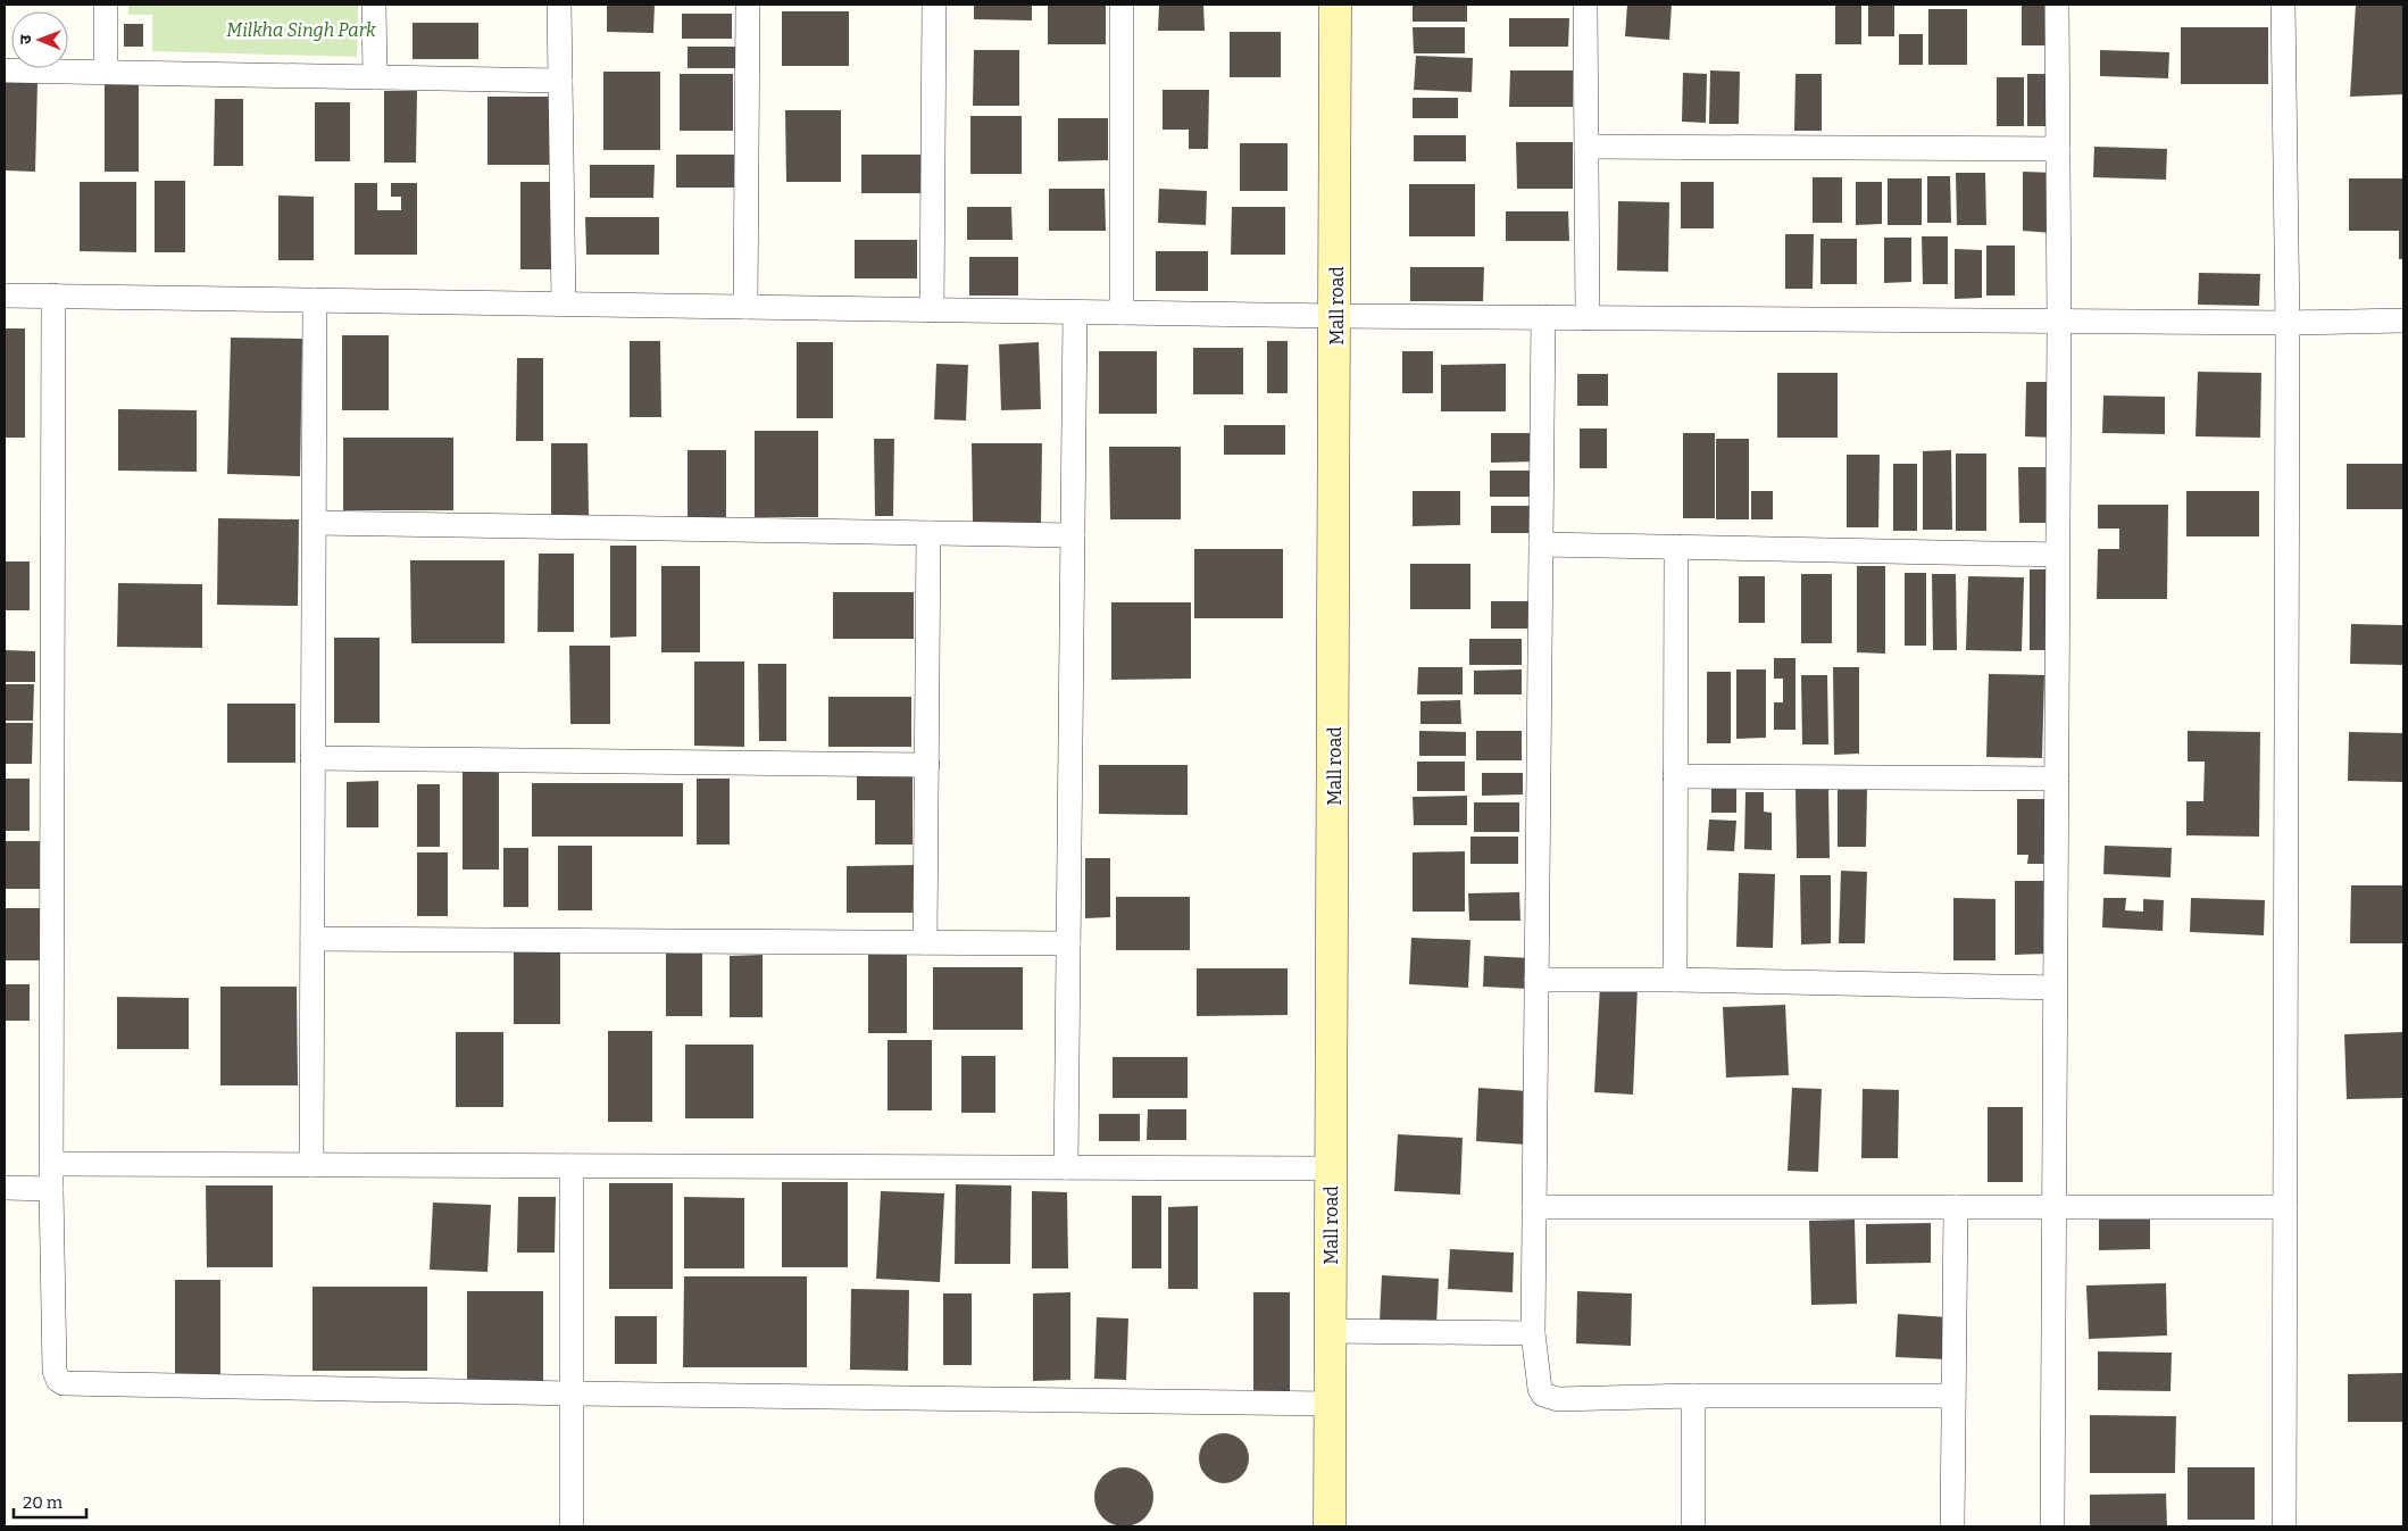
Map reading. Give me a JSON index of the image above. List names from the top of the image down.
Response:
{
  "streets": {
    "street": ["Mall road"]
  },
  "parks": ["Milkha Singh Park"],
  "scale_bar": "20 m",
  "north": "left"
}
